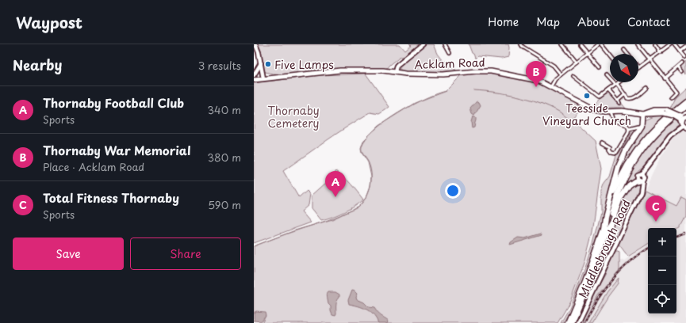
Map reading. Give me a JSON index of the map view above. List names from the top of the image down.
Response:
{
  "streets": {
    "main road": ["Acklam Road", "Middlesbrough Road"]
  },
  "crossings": [
    ["Acklam Road", "Middlesbrough Road"]
  ],
  "parks": ["Thornaby Cemetery"],
  "places": ["Five Lamps", "Teesside Vineyard Church"],
  "north": "bottom right",
  "page": {
    "header": "Waypost",
    "nav": [
      "Home",
      "Map",
      "About",
      "Contact"
    ],
    "heading": ["Nearby", "3 results"],
    "pins": ["B", "A", "C"],
    "list": [
      {
        "mark": "A",
        "name": "Thornaby Football Club",
        "note": "Sports",
        "value": "340 m"
      },
      {
        "mark": "B",
        "name": "Thornaby War Memorial",
        "note": "Place · Acklam Road",
        "value": "380 m"
      },
      {
        "mark": "C",
        "name": "Total Fitness Thornaby",
        "note": "Sports",
        "value": "590 m"
      }
    ],
    "buttons": ["Save", "Share"],
    "map_buttons": ["+", "−"]
  }
}
